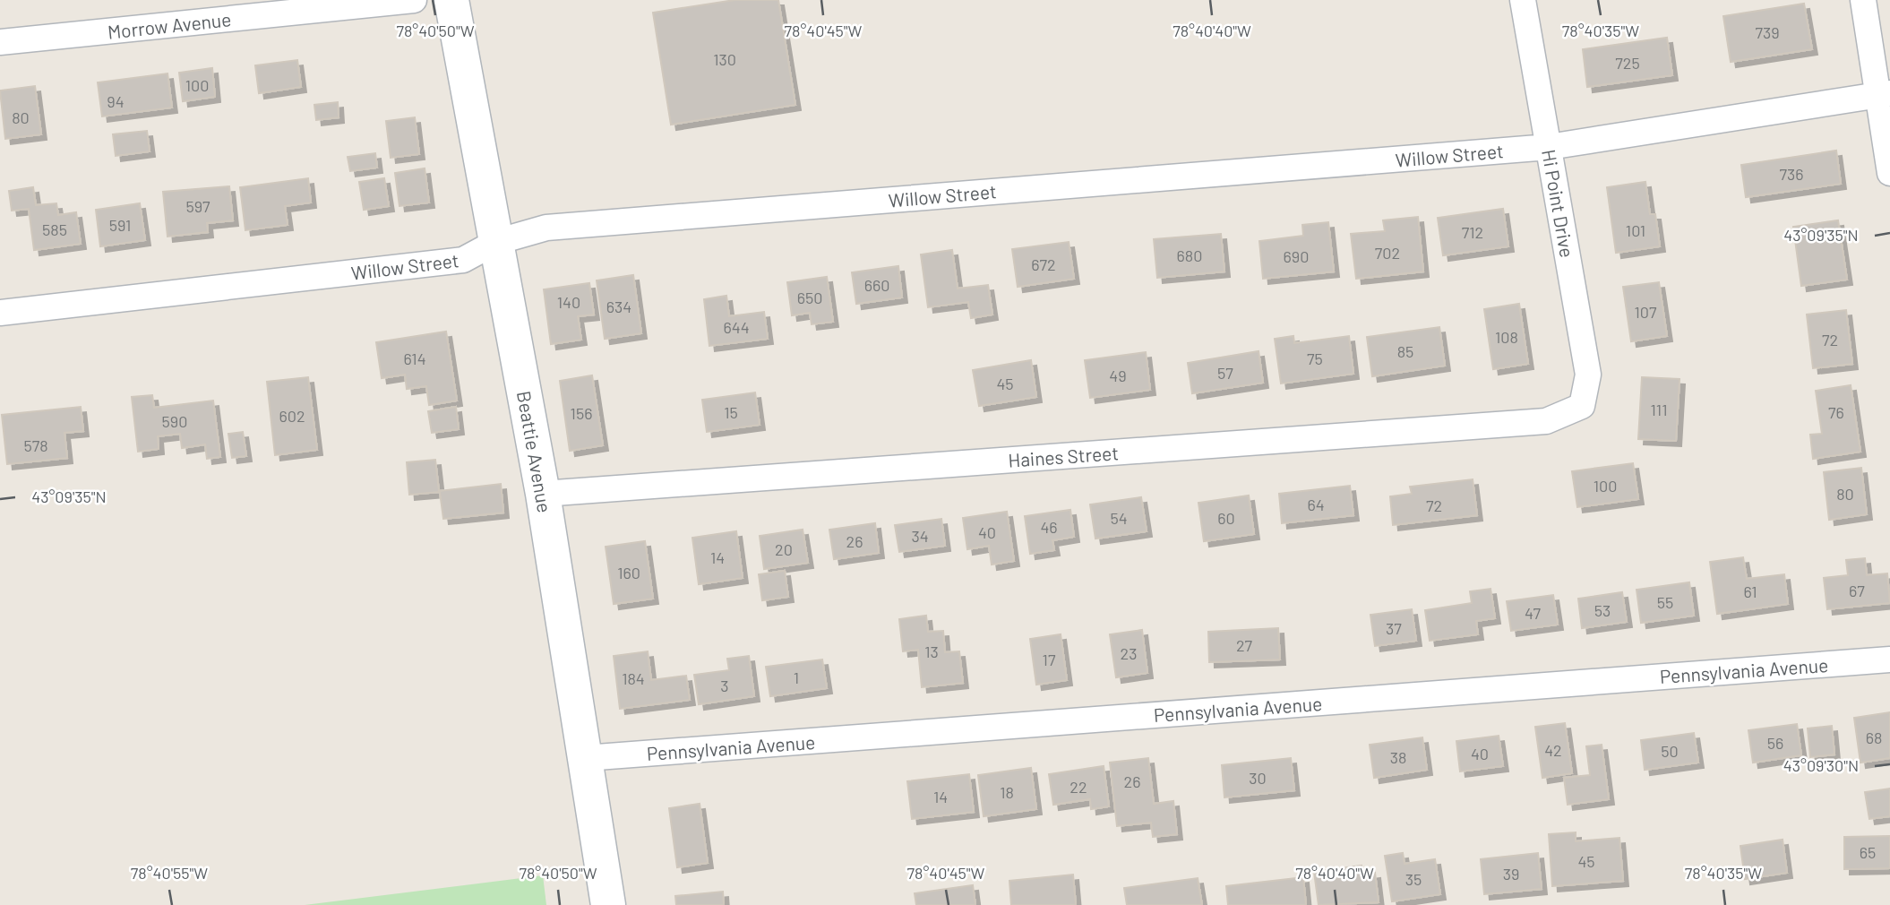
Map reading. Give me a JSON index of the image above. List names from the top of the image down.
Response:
{
  "streets": {
    "street": [
      "Morrow Avenue",
      "Willow Street",
      "Hi Point Drive",
      "Beattie Avenue",
      "Haines Street",
      "Pennsylvania Avenue"
    ]
  },
  "crossings": [
    ["Willow Street", "Hi Point Drive"],
    ["Willow Street", "Beattie Avenue"],
    ["Hi Point Drive", "Haines Street"],
    ["Beattie Avenue", "Haines Street"],
    ["Beattie Avenue", "Pennsylvania Avenue"]
  ],
  "house_numbers": [
    "739",
    "130",
    "725",
    "100",
    "94",
    "80",
    "736",
    "597",
    "591",
    "585",
    "101",
    "712",
    "702",
    "680",
    "690",
    "672",
    "660",
    "650",
    "140",
    "634",
    "107",
    "644",
    "108",
    "72",
    "85",
    "614",
    "75",
    "57",
    "49",
    "45",
    "111",
    "15",
    "76",
    "156",
    "602",
    "590",
    "578",
    "100",
    "80",
    "64",
    "72",
    "54",
    "60",
    "46",
    "40",
    "34",
    "26",
    "20",
    "14",
    "160",
    "67",
    "61",
    "55",
    "53",
    "47",
    "37",
    "27",
    "13",
    "23",
    "17",
    "1",
    "184",
    "3",
    "68",
    "56",
    "42",
    "50",
    "40",
    "38",
    "30",
    "26",
    "22",
    "18",
    "14",
    "65",
    "45",
    "39",
    "35"
  ],
  "coordinates": [
    "78°40'50\"W",
    "78°40'45\"W",
    "78°40'40\"W",
    "78°40'35\"W",
    "43°09'35\"N",
    "43°09'30\"N",
    "78°40'55\"W"
  ]
}
